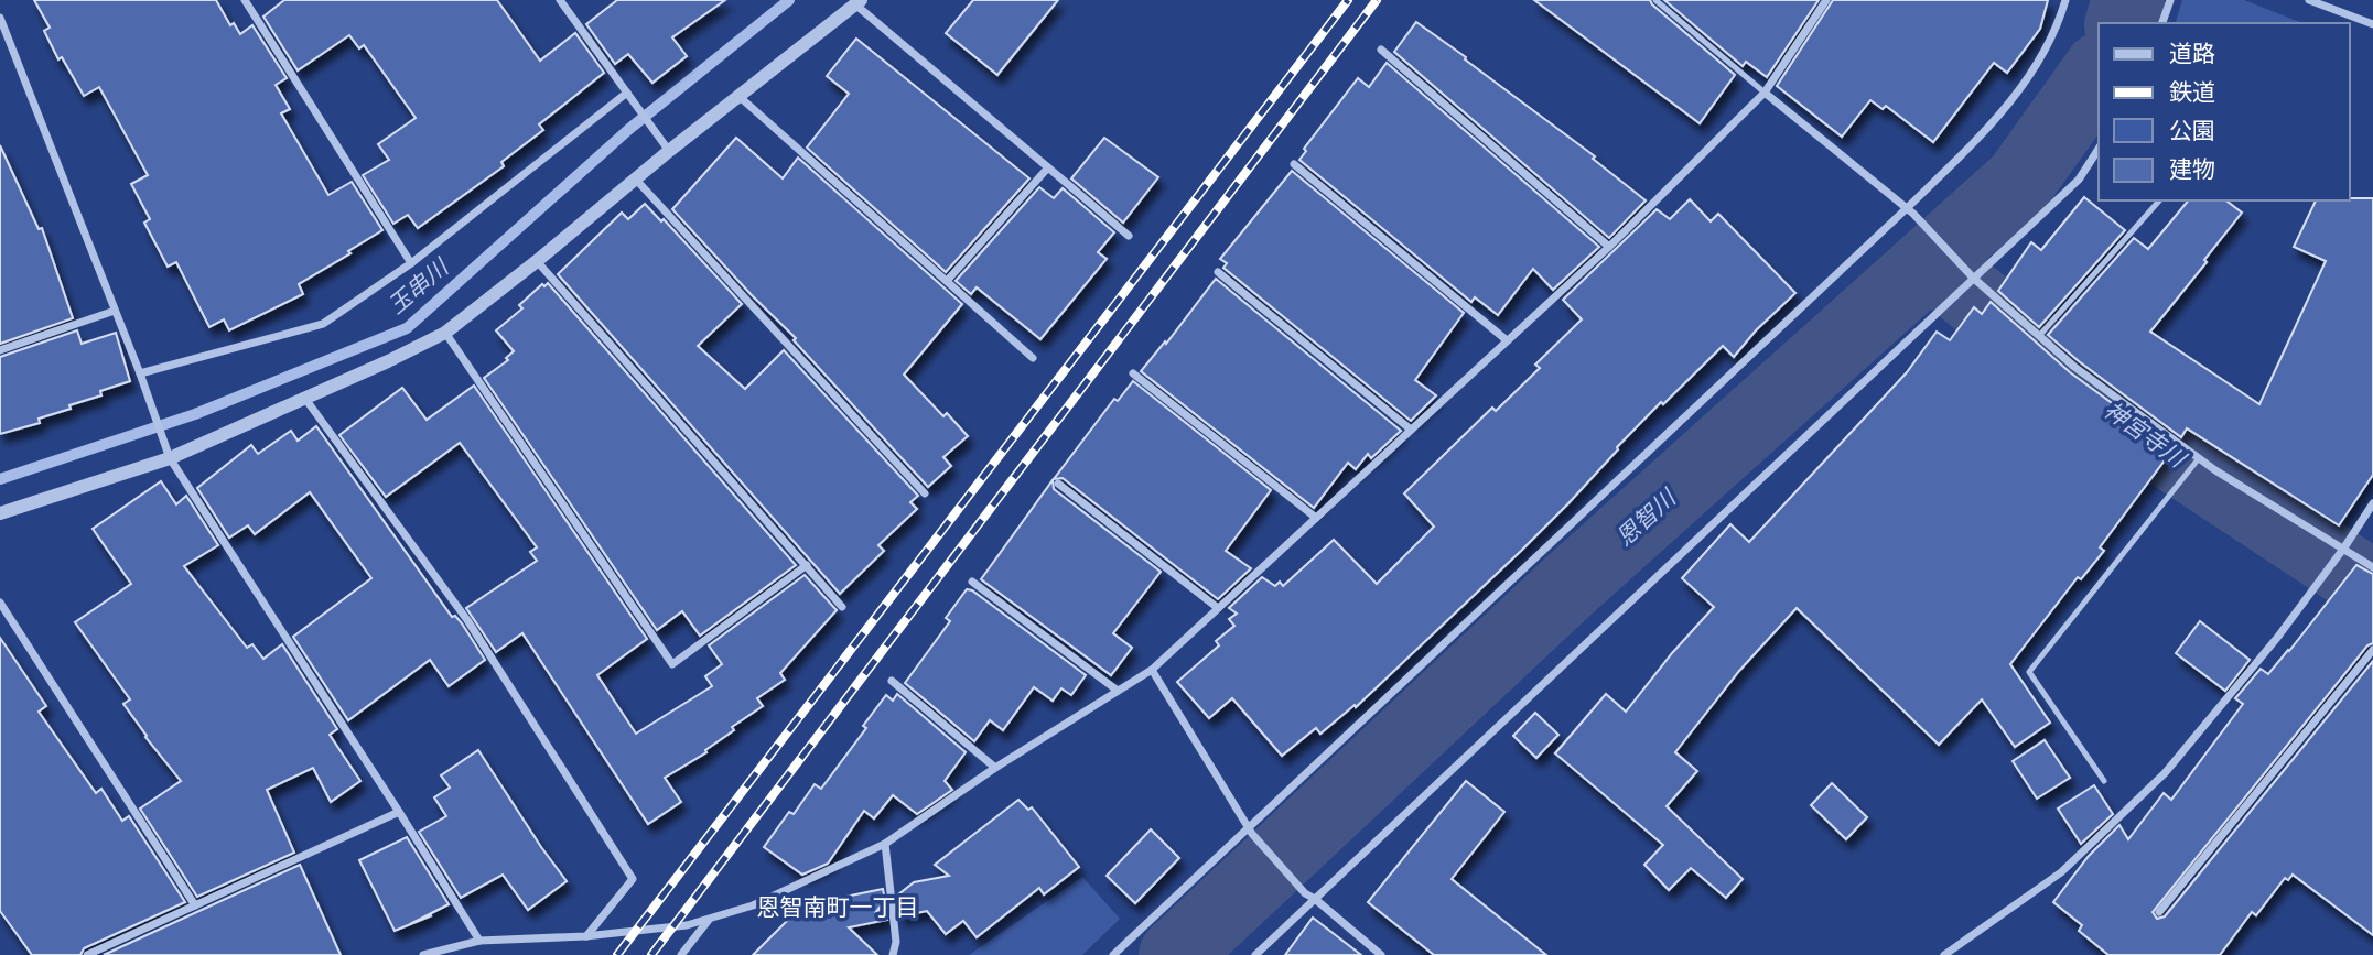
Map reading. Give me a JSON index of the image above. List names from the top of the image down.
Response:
{
  "districts": ["恩智南町一丁目"],
  "water": ["玉串川", "神宮寺川", "恩智川"],
  "legend": [
    "道路",
    "鉄道",
    "公園",
    "建物"
  ]
}
